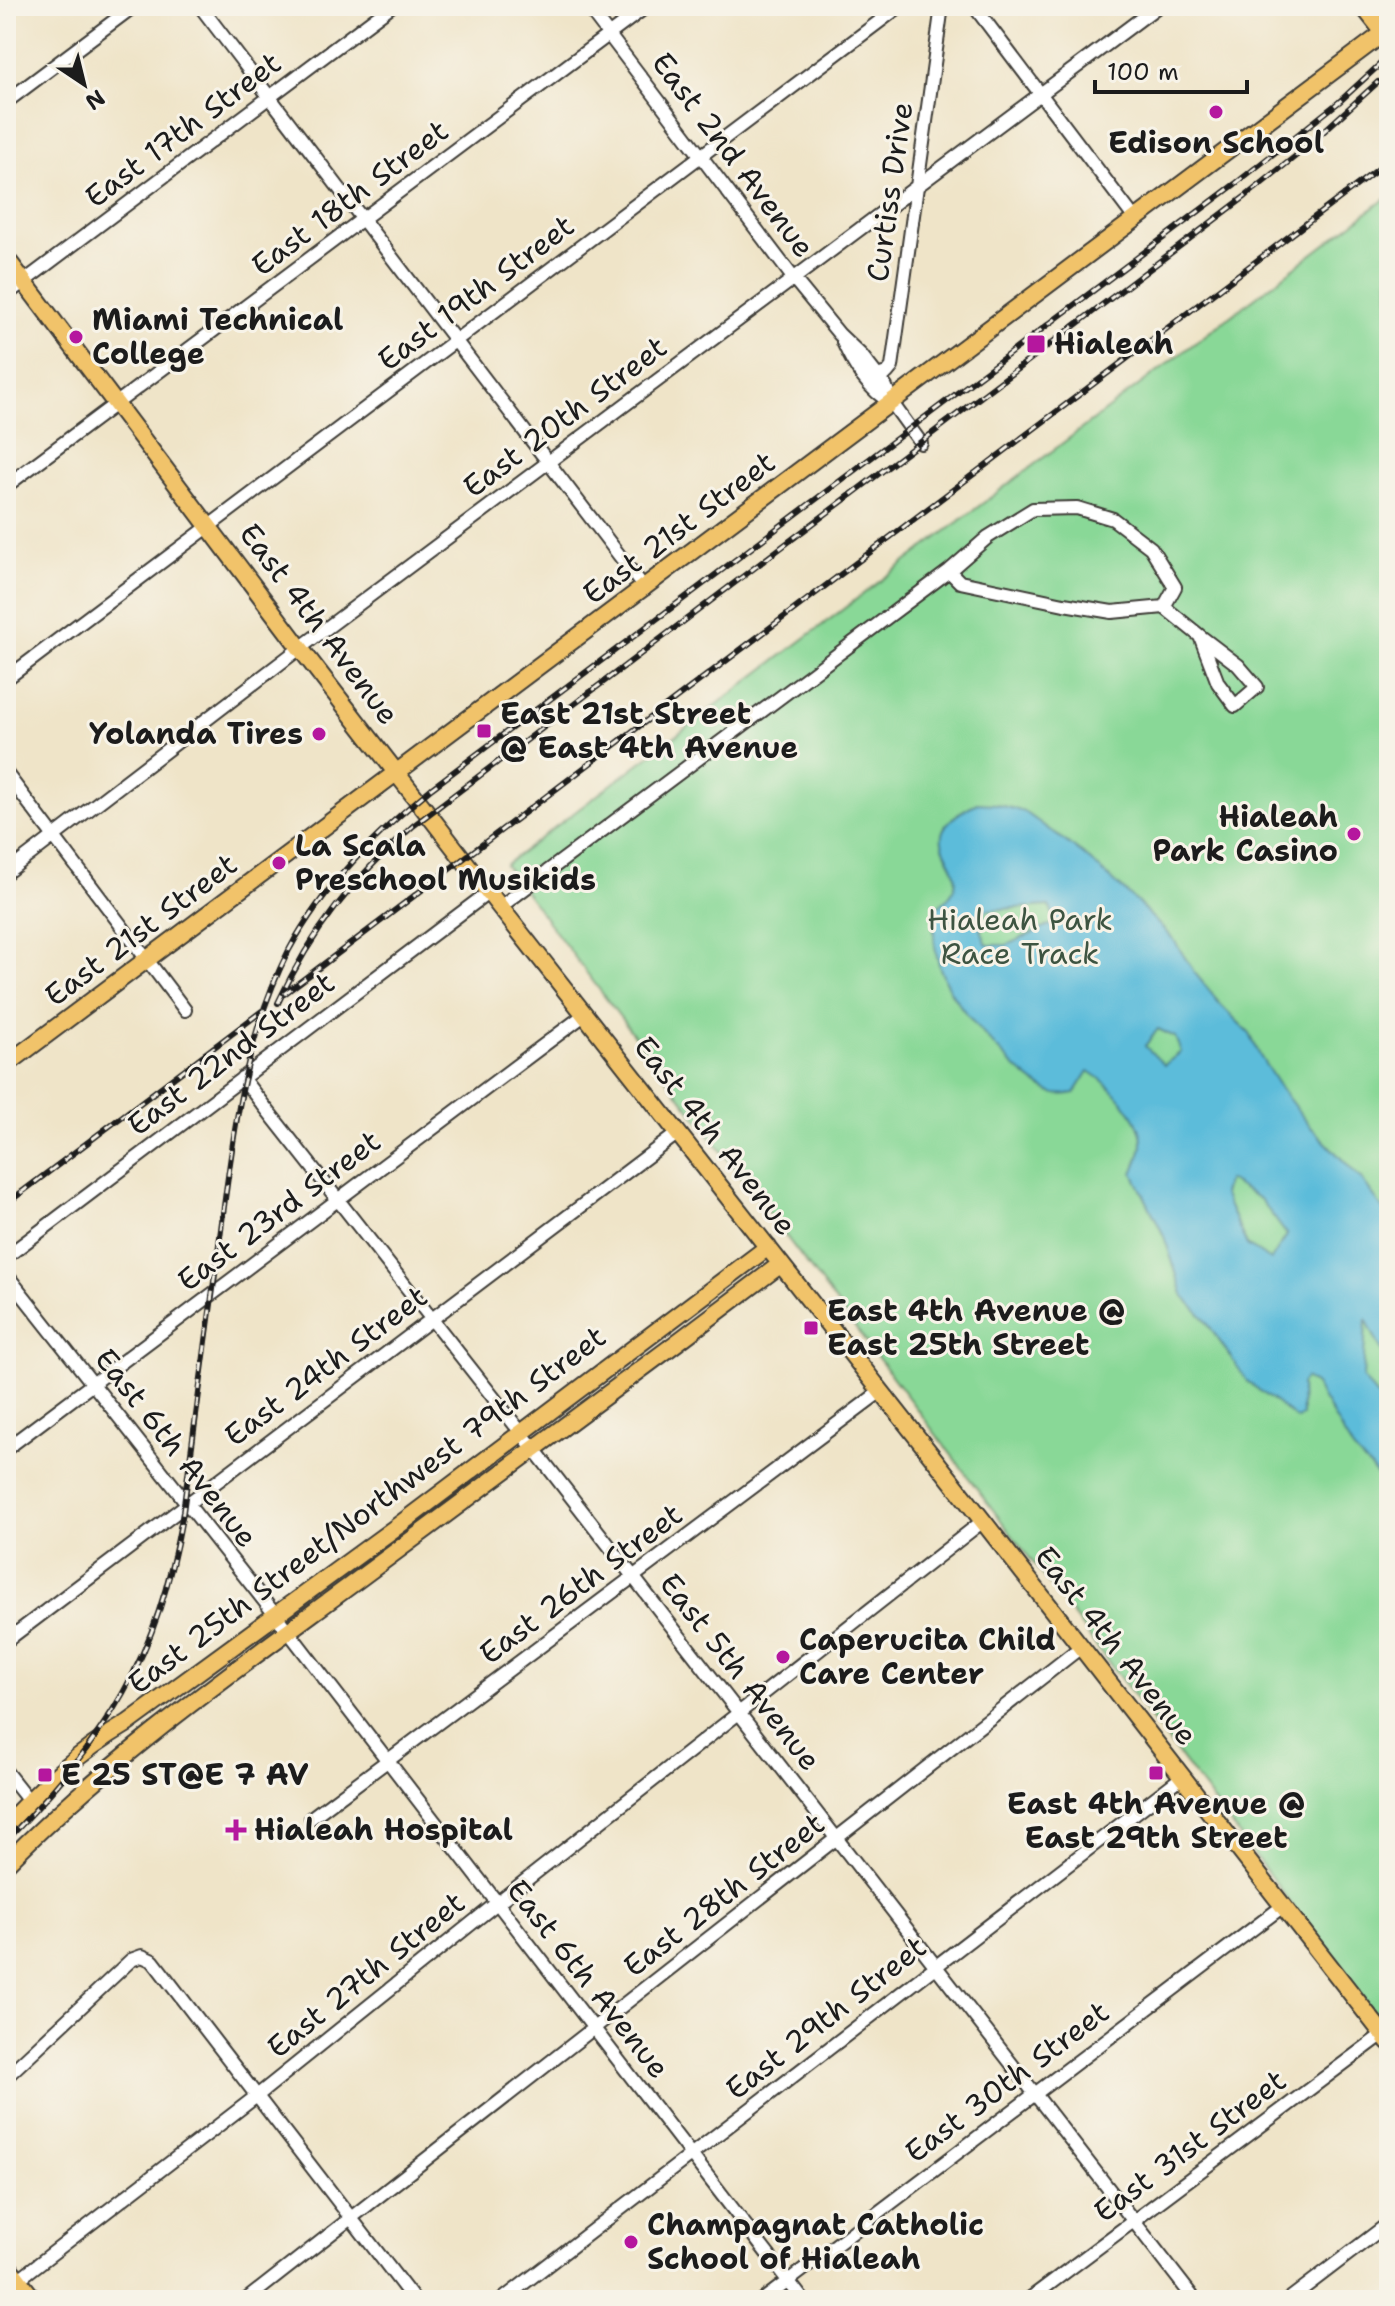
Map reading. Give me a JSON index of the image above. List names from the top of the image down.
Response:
{
  "streets": {
    "main road": ["East 21st Street", "East 4th Avenue", "East 25th Street/Northwest 79th Street"],
    "street": [
      "East 17th Street",
      "East 2nd Avenue",
      "Curtiss Drive",
      "East 18th Street",
      "East 19th Street",
      "East 20th Street",
      "East 22nd Street",
      "East 23rd Street",
      "East 24th Street",
      "East 6th Avenue",
      "East 26th Street",
      "East 5th Avenue",
      "East 28th Street",
      "East 27th Street",
      "East 29th Street",
      "East 30th Street",
      "East 31st Street"
    ]
  },
  "crossings": [
    ["East 17th Street", "East 4th Avenue"],
    ["East 2nd Avenue", "Curtiss Drive"],
    ["East 2nd Avenue", "East 18th Street"],
    ["East 2nd Avenue", "East 19th Street"],
    ["East 2nd Avenue", "East 20th Street"],
    ["East 2nd Avenue", "East 21st Street"],
    ["Curtiss Drive", "East 20th Street"],
    ["East 18th Street", "East 4th Avenue"],
    ["East 19th Street", "East 4th Avenue"],
    ["East 20th Street", "East 4th Avenue"],
    ["East 21st Street", "East 4th Avenue"],
    ["East 4th Avenue", "East 22nd Street"],
    ["East 4th Avenue", "East 23rd Street"],
    ["East 4th Avenue", "East 24th Street"],
    ["East 4th Avenue", "East 25th Street/Northwest 79th Street"],
    ["East 4th Avenue", "East 26th Street"],
    ["East 4th Avenue", "East 28th Street"],
    ["East 4th Avenue", "East 27th Street"],
    ["East 4th Avenue", "East 29th Street"],
    ["East 4th Avenue", "East 30th Street"],
    ["East 4th Avenue", "East 31st Street"],
    ["East 22nd Street", "East 5th Avenue"],
    ["East 23rd Street", "East 6th Avenue"],
    ["East 23rd Street", "East 5th Avenue"],
    ["East 24th Street", "East 6th Avenue"],
    ["East 24th Street", "East 5th Avenue"],
    ["East 6th Avenue", "East 25th Street/Northwest 79th Street"],
    ["East 6th Avenue", "East 26th Street"],
    ["East 6th Avenue", "East 28th Street"],
    ["East 6th Avenue", "East 27th Street"],
    ["East 6th Avenue", "East 29th Street"],
    ["East 6th Avenue", "East 30th Street"],
    ["East 25th Street/Northwest 79th Street", "East 5th Avenue"],
    ["East 26th Street", "East 5th Avenue"],
    ["East 5th Avenue", "East 28th Street"],
    ["East 5th Avenue", "East 27th Street"],
    ["East 5th Avenue", "East 29th Street"],
    ["East 5th Avenue", "East 30th Street"],
    ["East 5th Avenue", "East 31st Street"]
  ],
  "parks": ["Hialeah Park Race Track"],
  "places": {
    "other": [
      "Edison School",
      "Miami Technical College",
      "Yolanda Tires",
      "Hialeah Park Casino",
      "La Scala Preschool Musikids",
      "Caperucita Child Care Center",
      "Champagnat Catholic School of Hialeah"
    ],
    "transit": [
      "Hialeah",
      "East 21st Street @ East 4th Avenue",
      "East 4th Avenue @ East 25th Street",
      "East 4th Avenue @ East 29th Street",
      "E 25 ST@E 7 AV"
    ],
    "health": ["Hialeah Hospital"]
  },
  "scale_bar": "100 m",
  "north": "bottom right"
}
